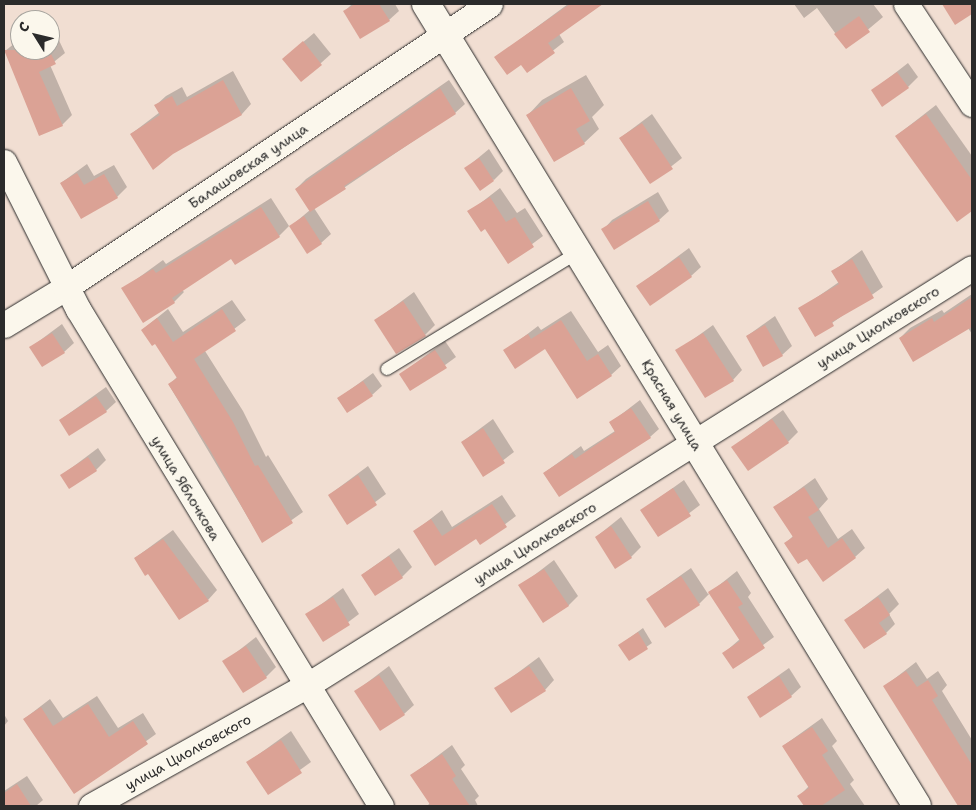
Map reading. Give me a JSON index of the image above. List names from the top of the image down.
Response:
{
  "streets": {
    "main road": ["Красная улица"],
    "street": ["Балашовская улица", "улица Циолковского", "улица Яблочкова"]
  },
  "crossings": [
    ["Балашовская улица", "Красная улица"],
    ["Балашовская улица", "улица Яблочкова"],
    ["улица Циолковского", "Красная улица"],
    ["улица Циолковского", "улица Яблочкова"]
  ],
  "north": "top left"
}
